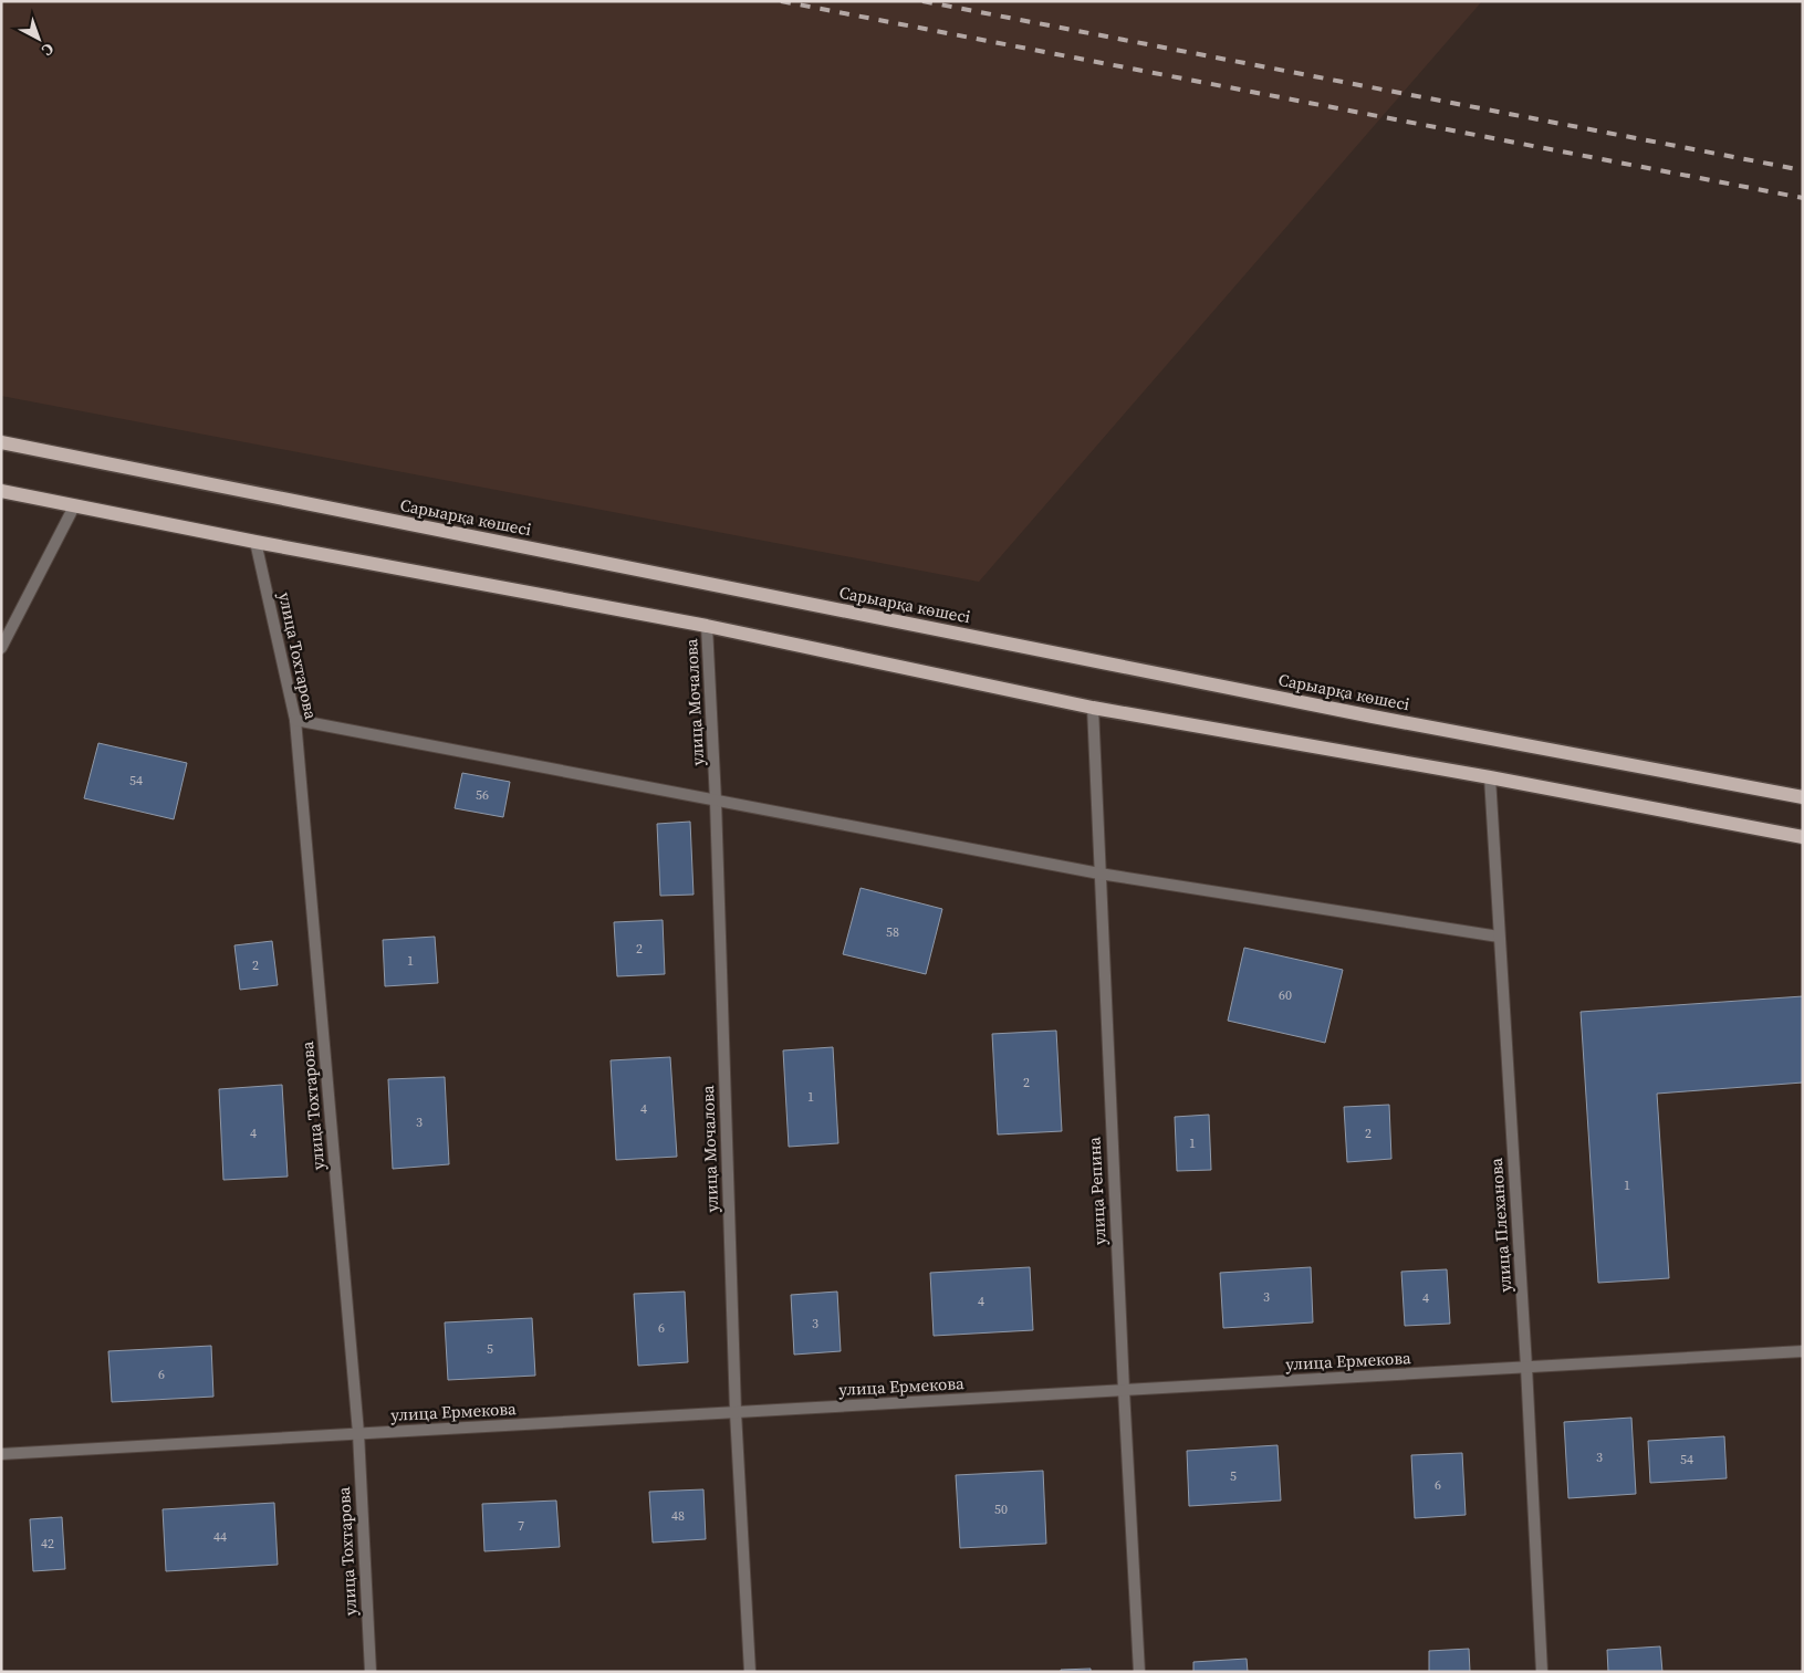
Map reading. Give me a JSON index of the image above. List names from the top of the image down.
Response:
{
  "streets": {
    "main road": ["Сарыарқа көшесі"],
    "street": [
      "улица Тохтарова",
      "улица Мочалова",
      "улица Репина",
      "улица Плеханова",
      "улица Ермекова"
    ]
  },
  "crossings": [
    ["улица Тохтарова", "улица Ермекова"],
    ["улица Мочалова", "улица Ермекова"],
    ["улица Репина", "улица Ермекова"],
    ["улица Плеханова", "улица Ермекова"]
  ],
  "house_numbers": [
    "54",
    "56",
    "58",
    "2",
    "1",
    "2",
    "60",
    "2",
    "1",
    "4",
    "3",
    "4",
    "2",
    "1",
    "1",
    "3",
    "4",
    "4",
    "3",
    "6",
    "5",
    "6",
    "3",
    "54",
    "5",
    "6",
    "50",
    "48",
    "7",
    "44",
    "42"
  ],
  "north": "bottom right"
}
